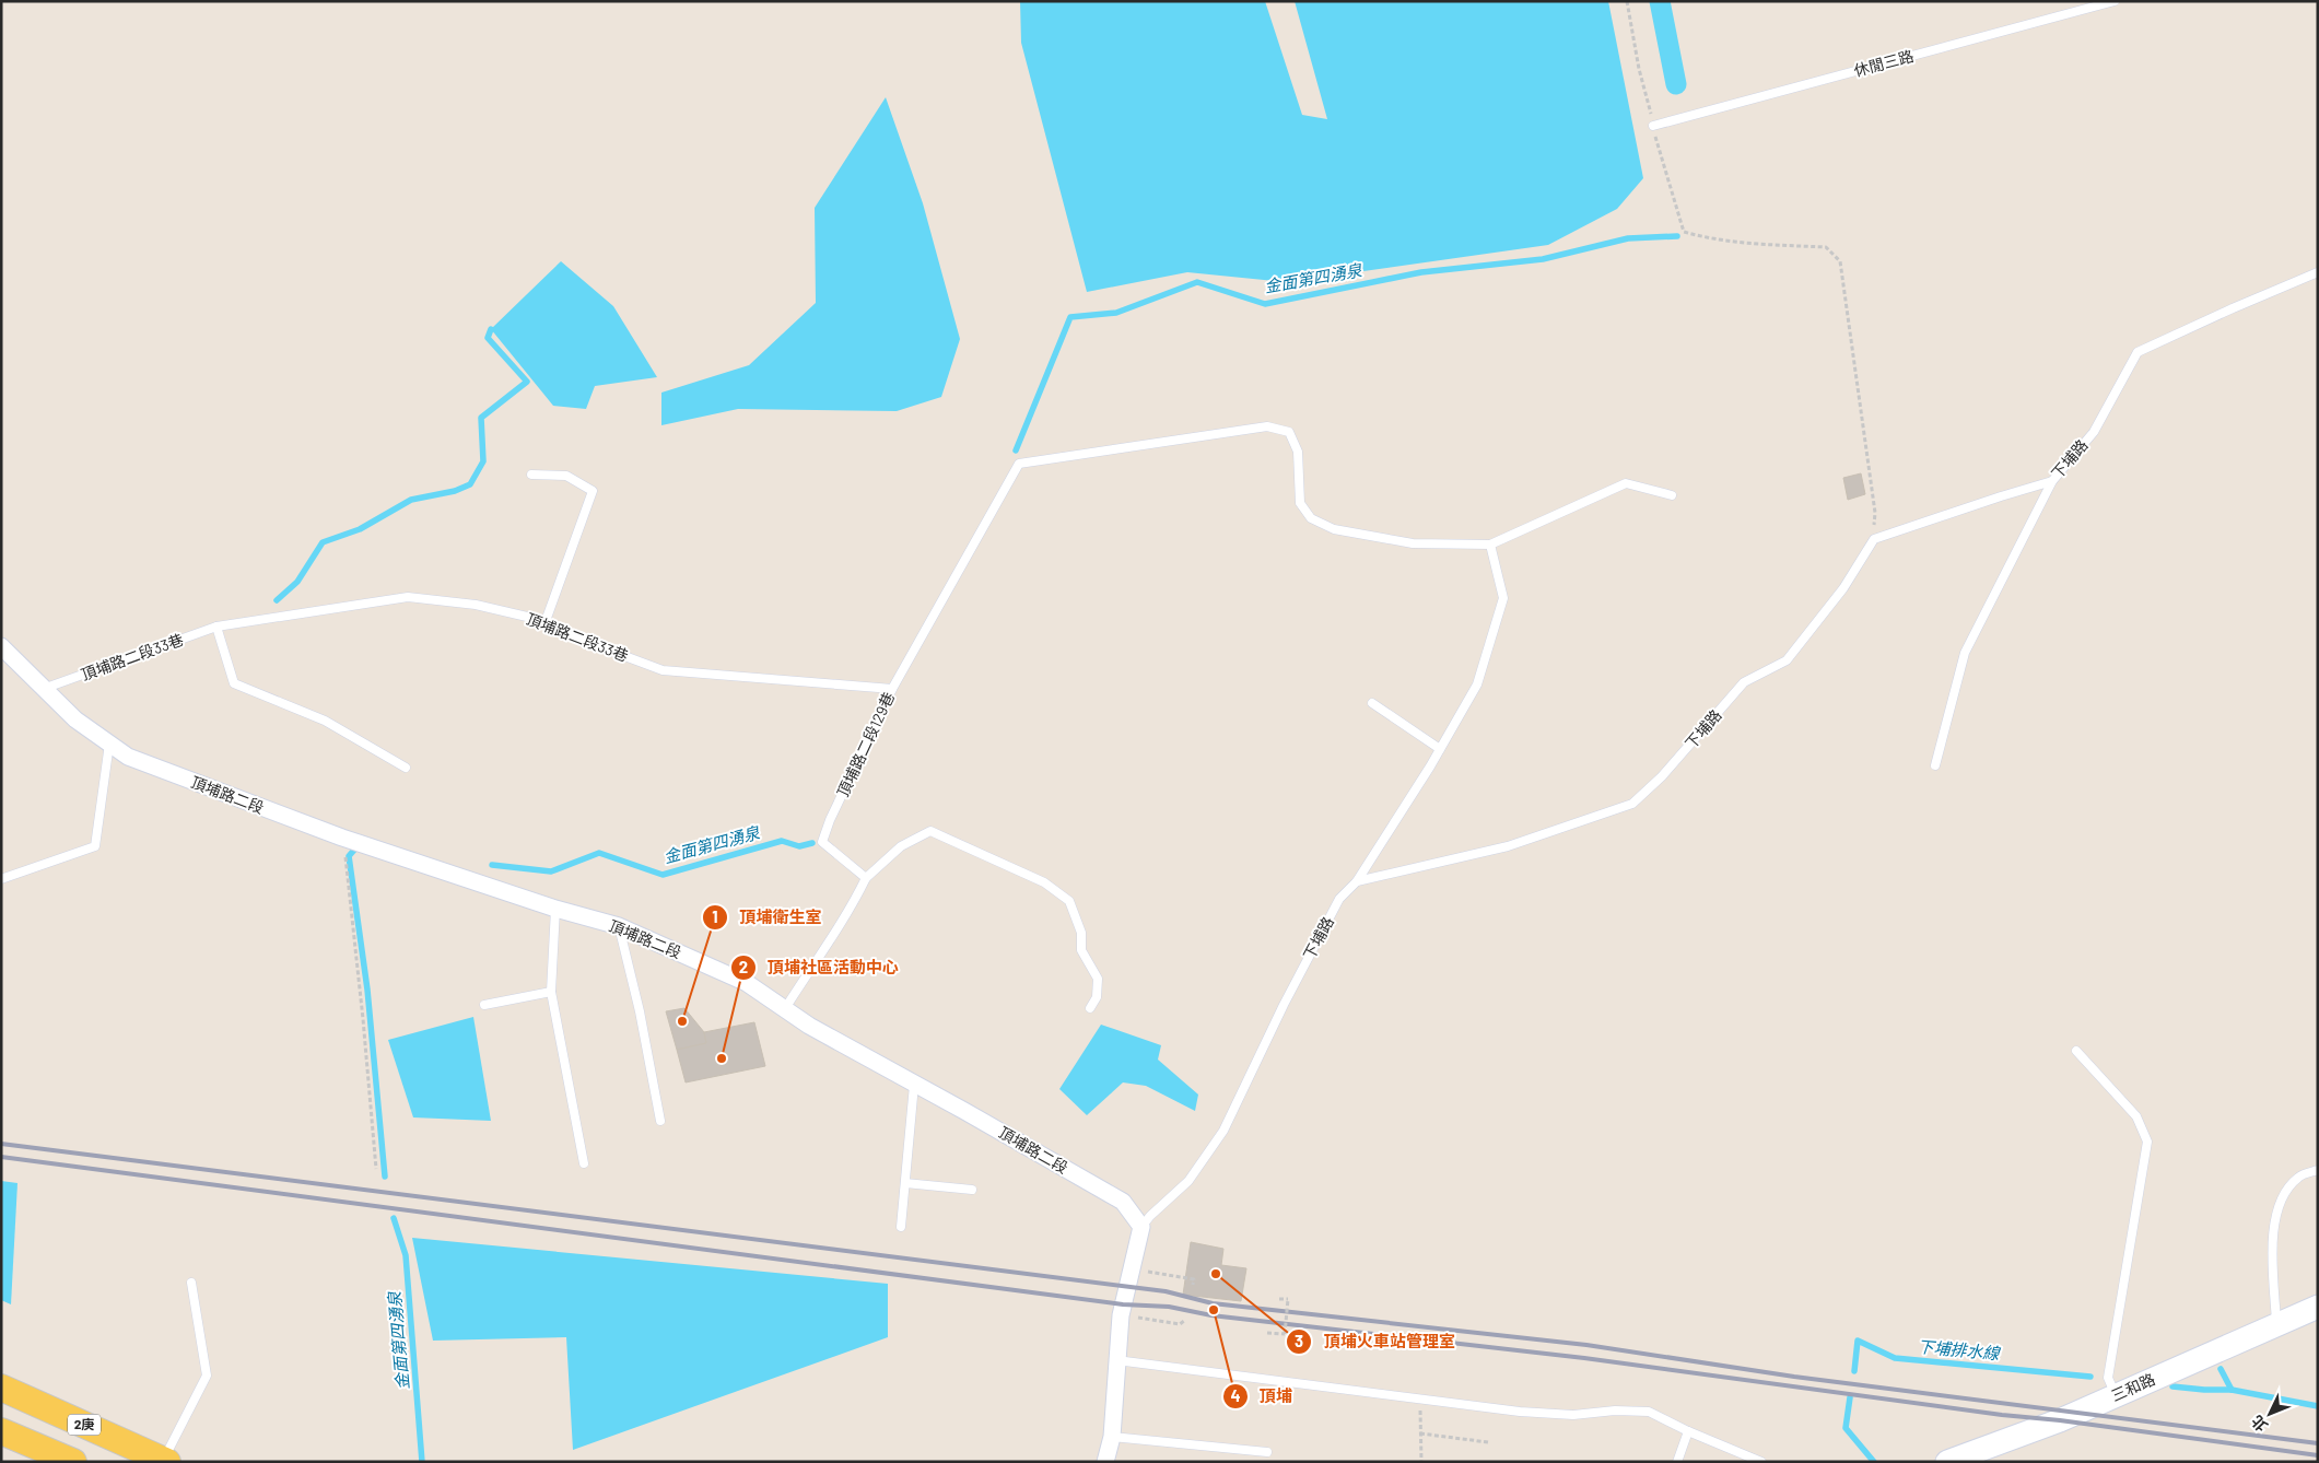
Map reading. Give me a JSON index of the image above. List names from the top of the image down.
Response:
{
  "streets": {
    "main road": ["三和路", "2庚"],
    "street": ["頂埔路二段"],
    "lane": [
      "休閒三路",
      "下埔路",
      "頂埔路二段33巷",
      "頂埔路二段129巷"
    ]
  },
  "crossings": [
    ["下埔路", "頂埔路二段"],
    ["頂埔路二段33巷", "頂埔路二段129巷"],
    ["頂埔路二段33巷", "頂埔路二段"]
  ],
  "water": ["金面第四湧泉", "下埔排水線"],
  "places": [
    "頂埔衛生室",
    "頂埔社區活動中心",
    "頂埔火車站管理室",
    "頂埔"
  ],
  "north": "bottom left"
}
